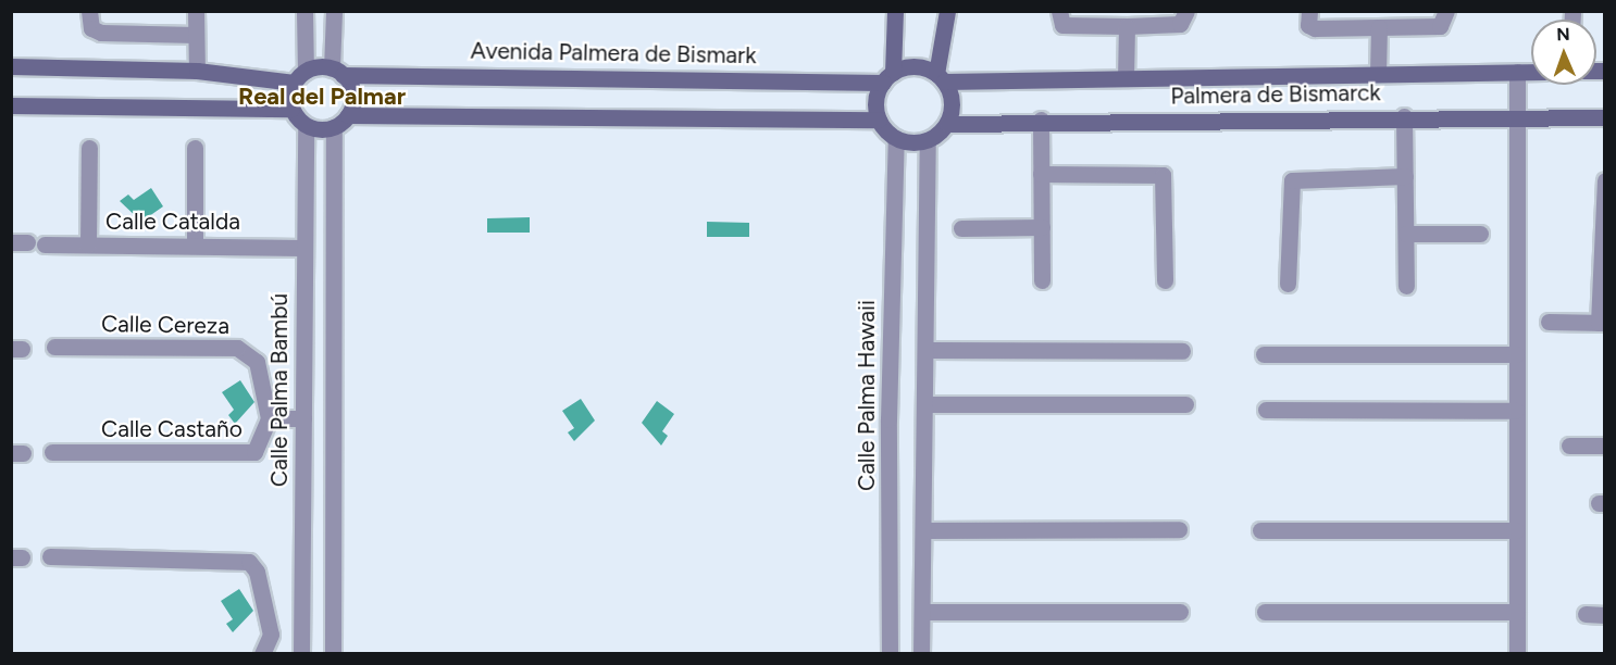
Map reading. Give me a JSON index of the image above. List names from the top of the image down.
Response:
{
  "streets": {
    "street": [
      "Avenida Palmera de Bismark",
      "Palmera de Bismarck",
      "Calle Catalda",
      "Calle Cereza",
      "Calle Palma Bambú",
      "Calle Palma Hawaii",
      "Calle Castaño"
    ]
  },
  "crossings": [
    ["Avenida Palmera de Bismark", "Palmera de Bismarck"],
    ["Avenida Palmera de Bismark", "Calle Palma Bambú"],
    ["Avenida Palmera de Bismark", "Calle Palma Hawaii"],
    ["Palmera de Bismarck", "Calle Palma Hawaii"],
    ["Calle Catalda", "Calle Palma Bambú"],
    ["Calle Cereza", "Calle Castaño"]
  ],
  "districts": ["Real del Palmar"],
  "north": "top"
}
